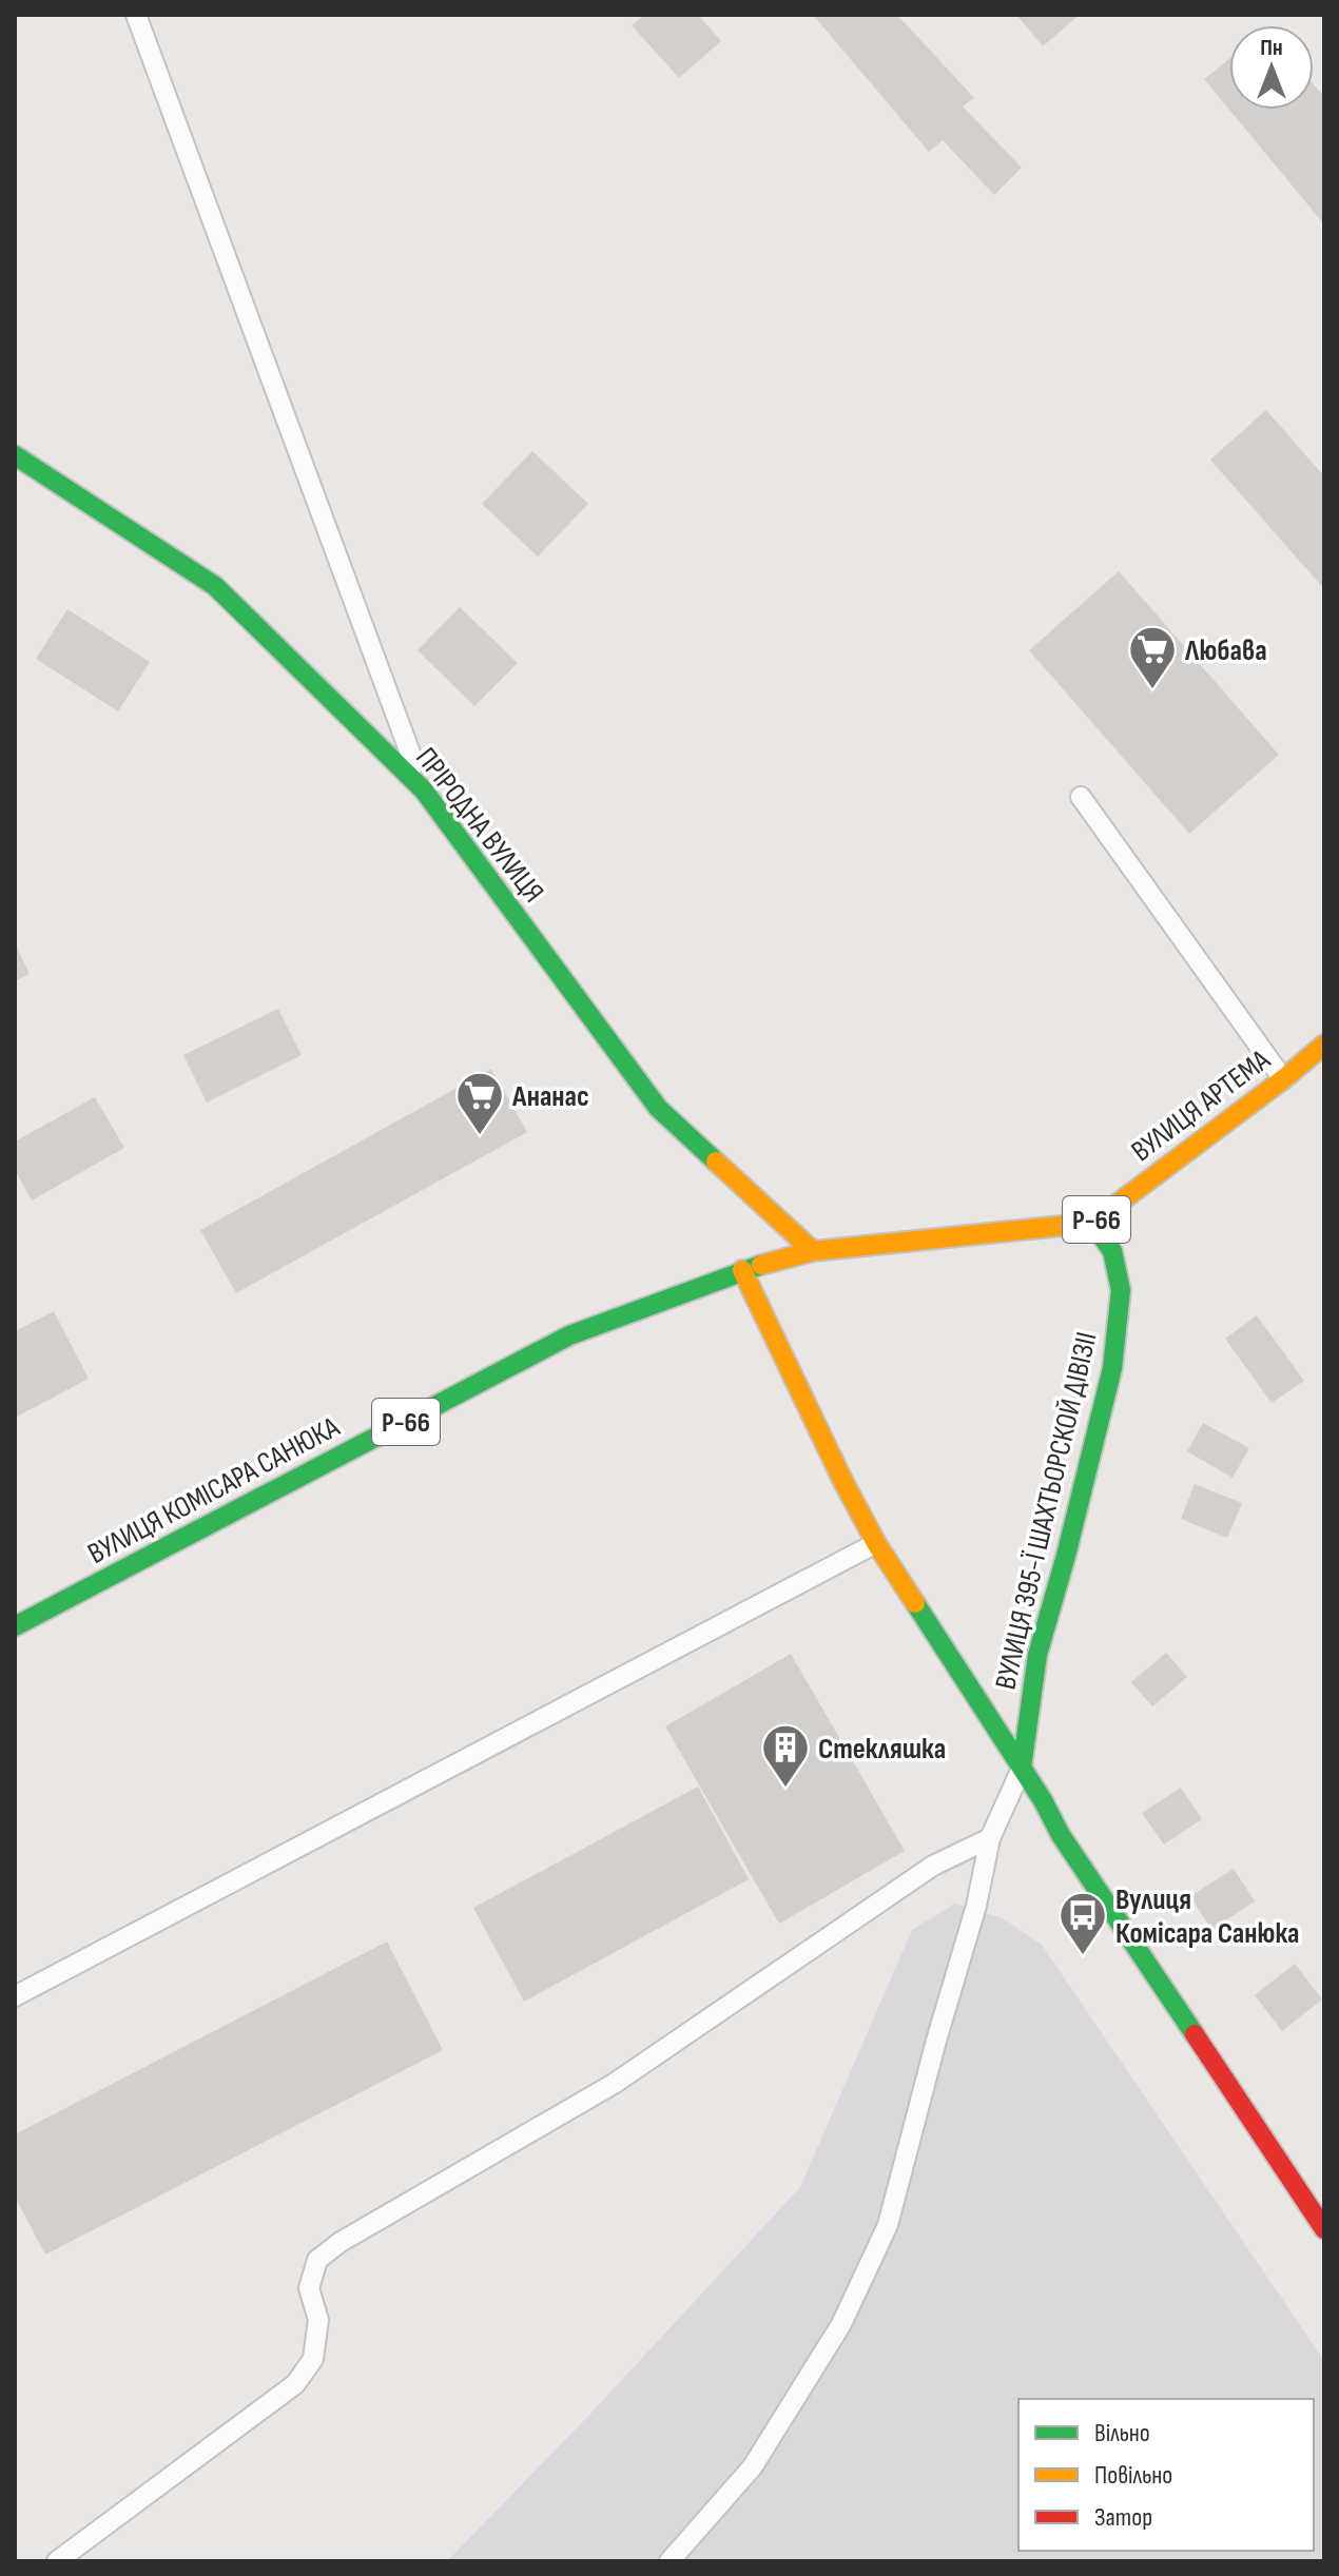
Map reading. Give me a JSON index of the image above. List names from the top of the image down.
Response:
{
  "streets": {
    "street": [
      "ПРІРОДНА ВУЛИЦЯ",
      "ВУЛИЦЯ АРТЕМА",
      "Р-66",
      "ВУЛИЦЯ КОМІСАРА САНЮКА",
      "ВУЛИЦЯ 395-Ї ШАХТЬОРСКОЙ ДІВІЗІІ"
    ]
  },
  "crossings": [
    ["ПРІРОДНА ВУЛИЦЯ", "Р-66"],
    ["ПРІРОДНА ВУЛИЦЯ", "ВУЛИЦЯ КОМІСАРА САНЮКА"],
    ["ВУЛИЦЯ АРТЕМА", "Р-66"],
    ["ВУЛИЦЯ АРТЕМА", "ВУЛИЦЯ 395-Ї ШАХТЬОРСКОЙ ДІВІЗІІ"],
    ["Р-66", "ВУЛИЦЯ КОМІСАРА САНЮКА"],
    ["Р-66", "ВУЛИЦЯ 395-Ї ШАХТЬОРСКОЙ ДІВІЗІІ"],
    ["ВУЛИЦЯ КОМІСАРА САНЮКА", "ВУЛИЦЯ 395-Ї ШАХТЬОРСКОЙ ДІВІЗІІ"]
  ],
  "places": {
    "supermarket": ["Любава", "Ананас"],
    "building": ["Стекляшка"],
    "bus stop": ["Вулиця Комісара Санюка"]
  },
  "legend": ["Вільно", "Повільно", "Затор"],
  "north": "top"
}
